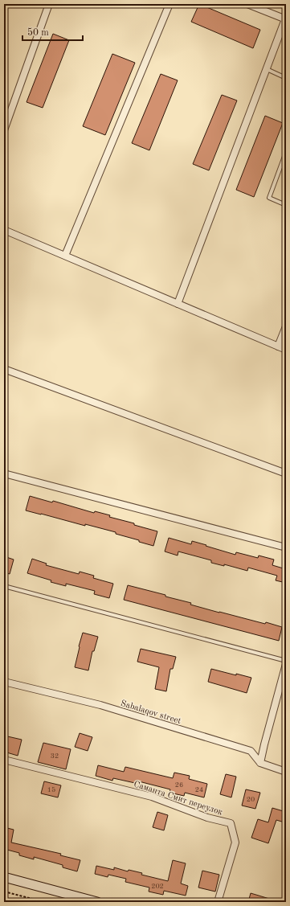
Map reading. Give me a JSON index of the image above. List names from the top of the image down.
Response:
{
  "streets": {
    "street": ["Sabalaqov street", "Саманта Смит переулок"]
  },
  "house_numbers": [
    "32",
    "26",
    "15",
    "24",
    "20",
    "202"
  ],
  "scale_bar": "50 m"
}
